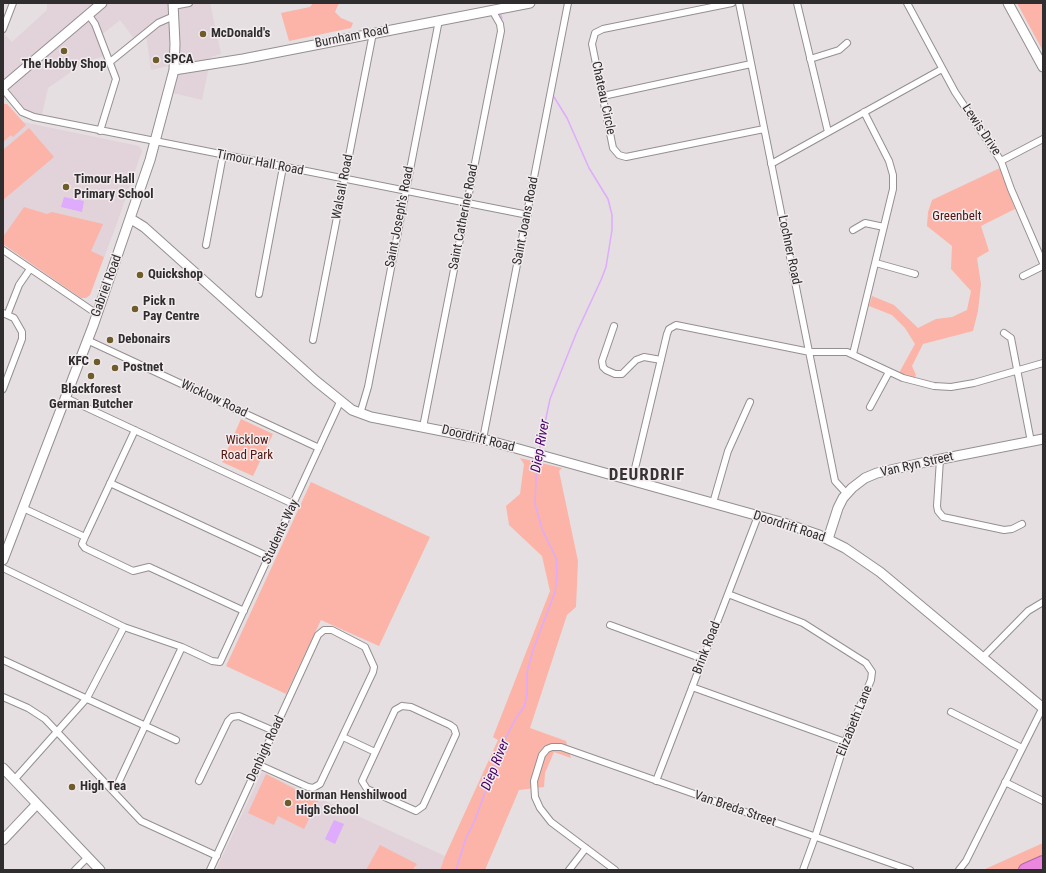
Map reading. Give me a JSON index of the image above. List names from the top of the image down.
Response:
{
  "streets": {
    "street": [
      "Burnham Road",
      "Chateau Circle",
      "Lewis Drive",
      "Timour Hall Road",
      "Walsall Road",
      "Saint Joseph's Road",
      "Saint Catherine Road",
      "Saint Joans Road",
      "Lochner Road",
      "Gabriel Road",
      "Wicklow Road",
      "Doordrift Road",
      "Van Ryn Street",
      "Students Way",
      "Brink Road",
      "Elizabeth Lane",
      "Denbigh Road",
      "Van Breda Street"
    ]
  },
  "crossings": [
    ["Burnham Road", "Walsall Road"],
    ["Burnham Road", "Saint Joseph's Road"],
    ["Burnham Road", "Saint Catherine Road"],
    ["Burnham Road", "Gabriel Road"],
    ["Chateau Circle", "Lochner Road"],
    ["Timour Hall Road", "Walsall Road"],
    ["Timour Hall Road", "Saint Joseph's Road"],
    ["Timour Hall Road", "Saint Catherine Road"],
    ["Timour Hall Road", "Saint Joans Road"],
    ["Timour Hall Road", "Gabriel Road"],
    ["Saint Joseph's Road", "Doordrift Road"],
    ["Saint Catherine Road", "Doordrift Road"],
    ["Saint Joans Road", "Doordrift Road"],
    ["Lochner Road", "Van Ryn Street"],
    ["Gabriel Road", "Wicklow Road"],
    ["Gabriel Road", "Doordrift Road"],
    ["Wicklow Road", "Students Way"],
    ["Doordrift Road", "Van Ryn Street"],
    ["Doordrift Road", "Students Way"],
    ["Doordrift Road", "Brink Road"],
    ["Brink Road", "Elizabeth Lane"],
    ["Brink Road", "Van Breda Street"],
    ["Elizabeth Lane", "Van Breda Street"]
  ],
  "districts": ["DEURDRIF"],
  "water": ["Diep River"],
  "parks": ["Greenbelt", "Wicklow Road Park"],
  "places": [
    "McDonald's",
    "The Hobby Shop",
    "SPCA",
    "Timour Hall Primary School",
    "Quickshop",
    "Pick n Pay Centre",
    "Debonairs",
    "KFC",
    "Postnet",
    "Blackforest German Butcher",
    "High Tea",
    "Norman Henshilwood High School"
  ]
}
